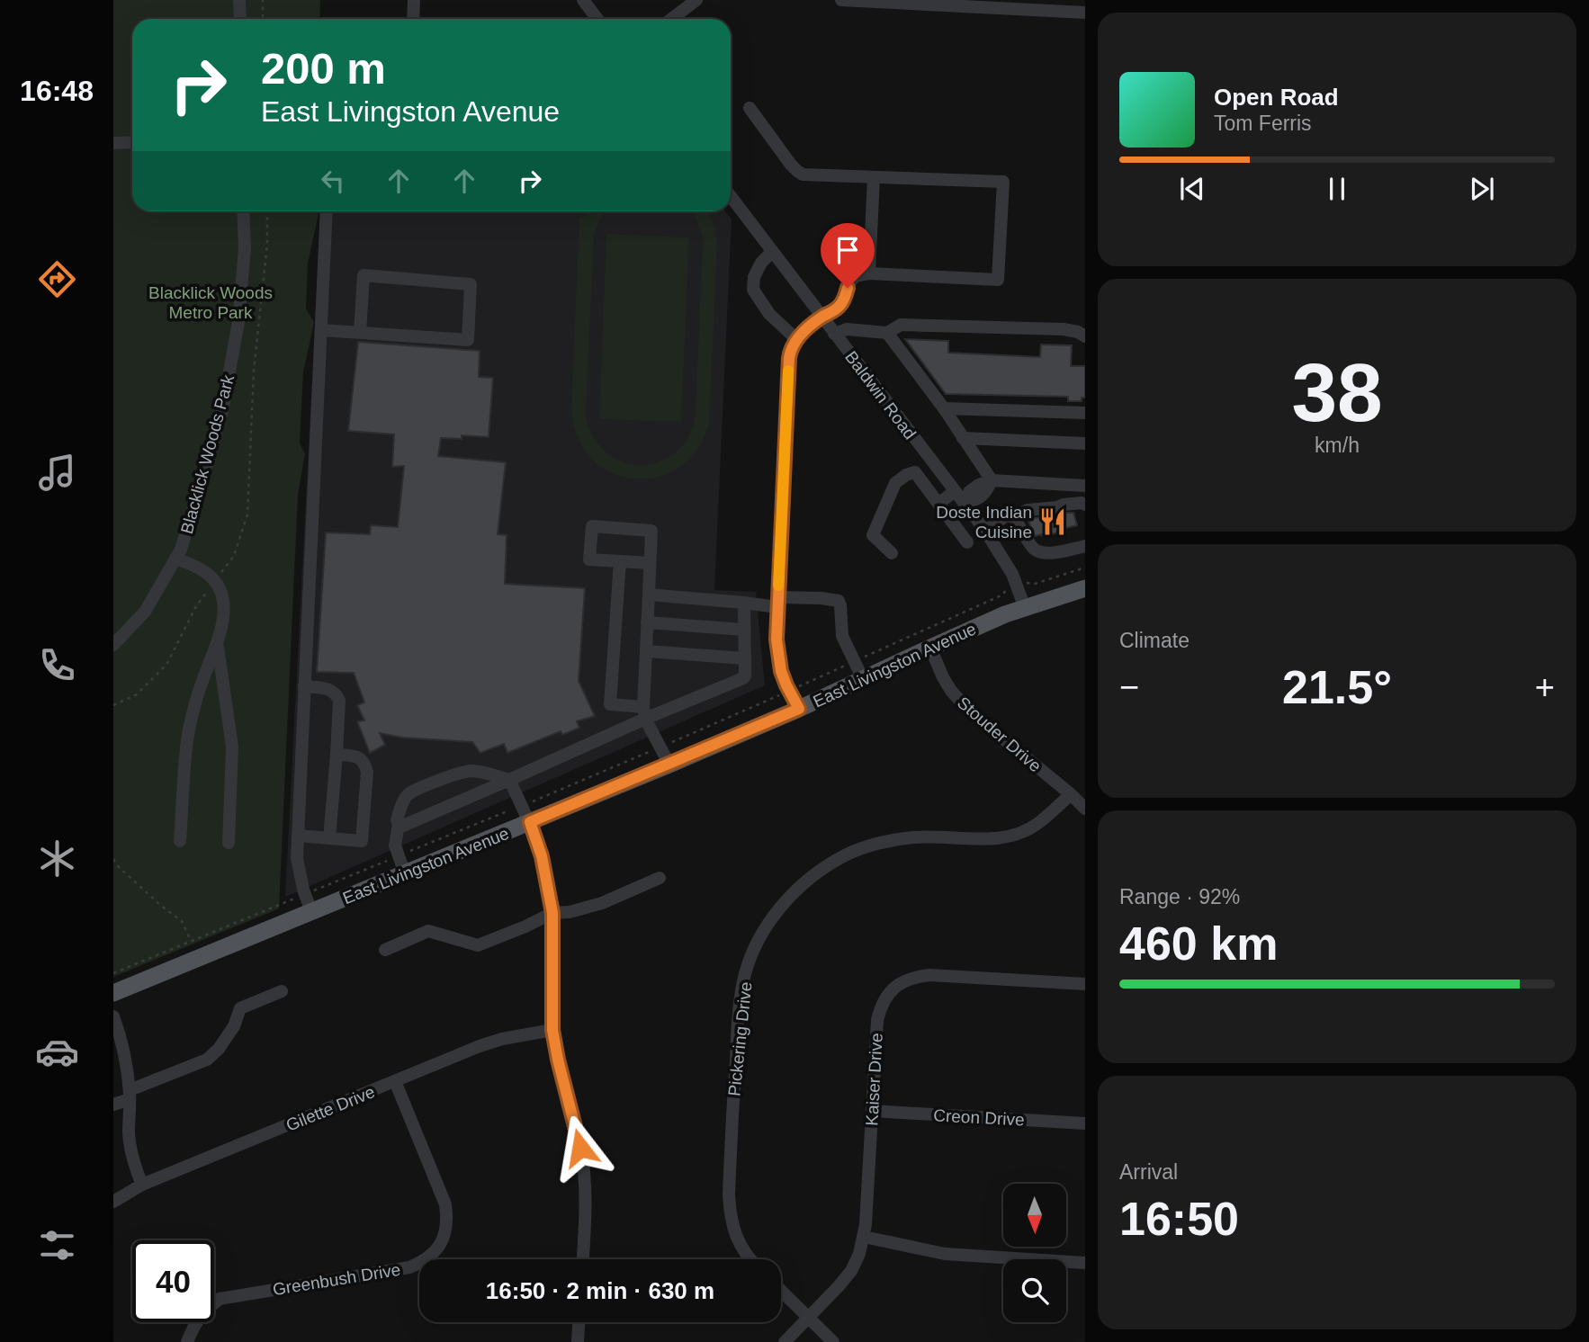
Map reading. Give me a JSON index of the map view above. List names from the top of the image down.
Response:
{
  "streets": {
    "main road": ["East Livingston Avenue"],
    "street": [
      "Baldwin Road",
      "Blacklick Woods Park",
      "Stouder Drive",
      "Pickering Drive",
      "Kaiser Drive",
      "Gilette Drive",
      "Creon Drive",
      "Greenbush Drive"
    ]
  },
  "crossings": [
    ["Baldwin Road", "East Livingston Avenue"],
    ["East Livingston Avenue", "Stouder Drive"],
    ["Stouder Drive", "Pickering Drive"],
    ["Kaiser Drive", "Creon Drive"],
    ["Gilette Drive", "Greenbush Drive"]
  ],
  "parks": ["Blacklick Woods Metro Park"],
  "places": {
    "restaurant": ["Doste Indian Cuisine"]
  },
  "north": "bottom",
  "page": {
    "tabs": "16:48",
    "turn": ["200 m", "East Livingston Avenue"],
    "song": ["Open Road", "Tom Ferris"],
    "tile": [
      ["38", "km/h"],
      "Climate",
      ["Range · 92%", "460 km"],
      ["Arrival", "16:50"]
    ],
    "heat": ["−", "21.5°", "+"],
    "limit": "40",
    "trip": "16:50 · 2 min · 630 m"
  }
}
